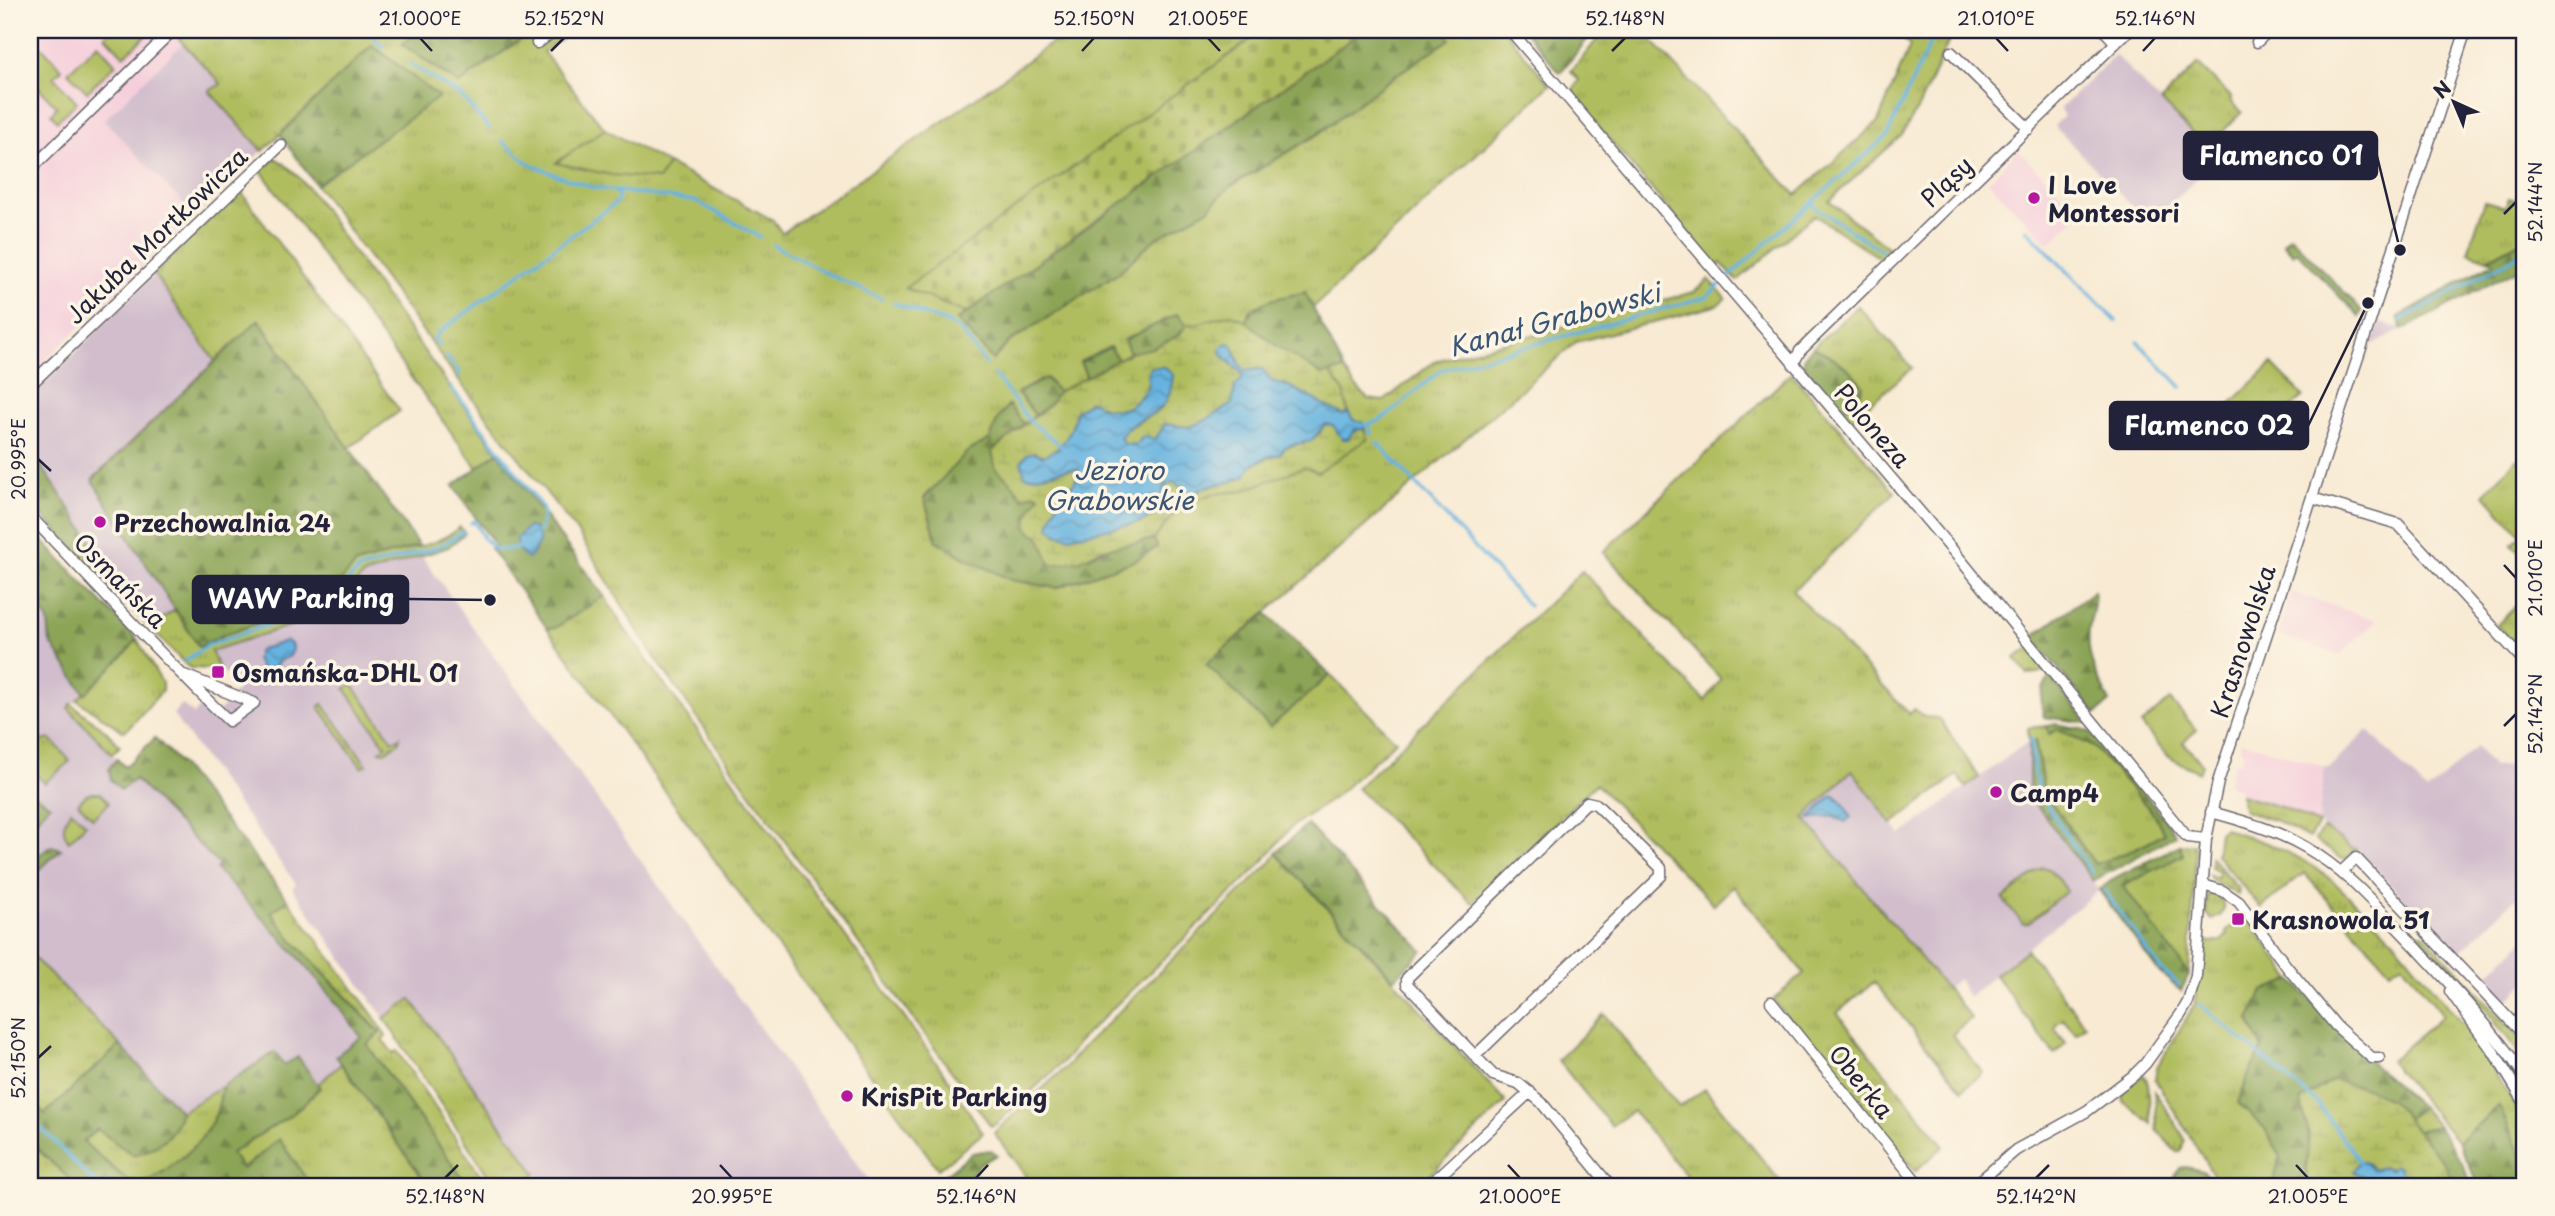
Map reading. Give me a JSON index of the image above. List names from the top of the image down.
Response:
{
  "streets": {
    "street": [
      "Pląsy",
      "Jakuba Mortkowicza",
      "Poloneza",
      "Osmańska",
      "Krasnowolska",
      "Oberka"
    ]
  },
  "crossings": [
    ["Pląsy", "Poloneza"],
    ["Poloneza", "Krasnowolska"]
  ],
  "water": ["Kanał Grabowski", "Jezioro Grabowskie"],
  "places": {
    "other": [
      "I Love Montessori",
      "Flamenco 01",
      "Flamenco 02",
      "Przechowalnia 24",
      "WAW Parking",
      "Camp4",
      "KrisPit Parking"
    ],
    "transit": ["Osmańska-DHL 01", "Krasnowola 51"]
  },
  "north": "top left",
  "coordinates": [
    "21.000°E",
    "52.152°N",
    "52.150°N",
    "21.005°E",
    "52.148°N",
    "21.010°E",
    "52.146°N",
    "52.144°N",
    "20.995°E",
    "52.142°N"
  ]
}
